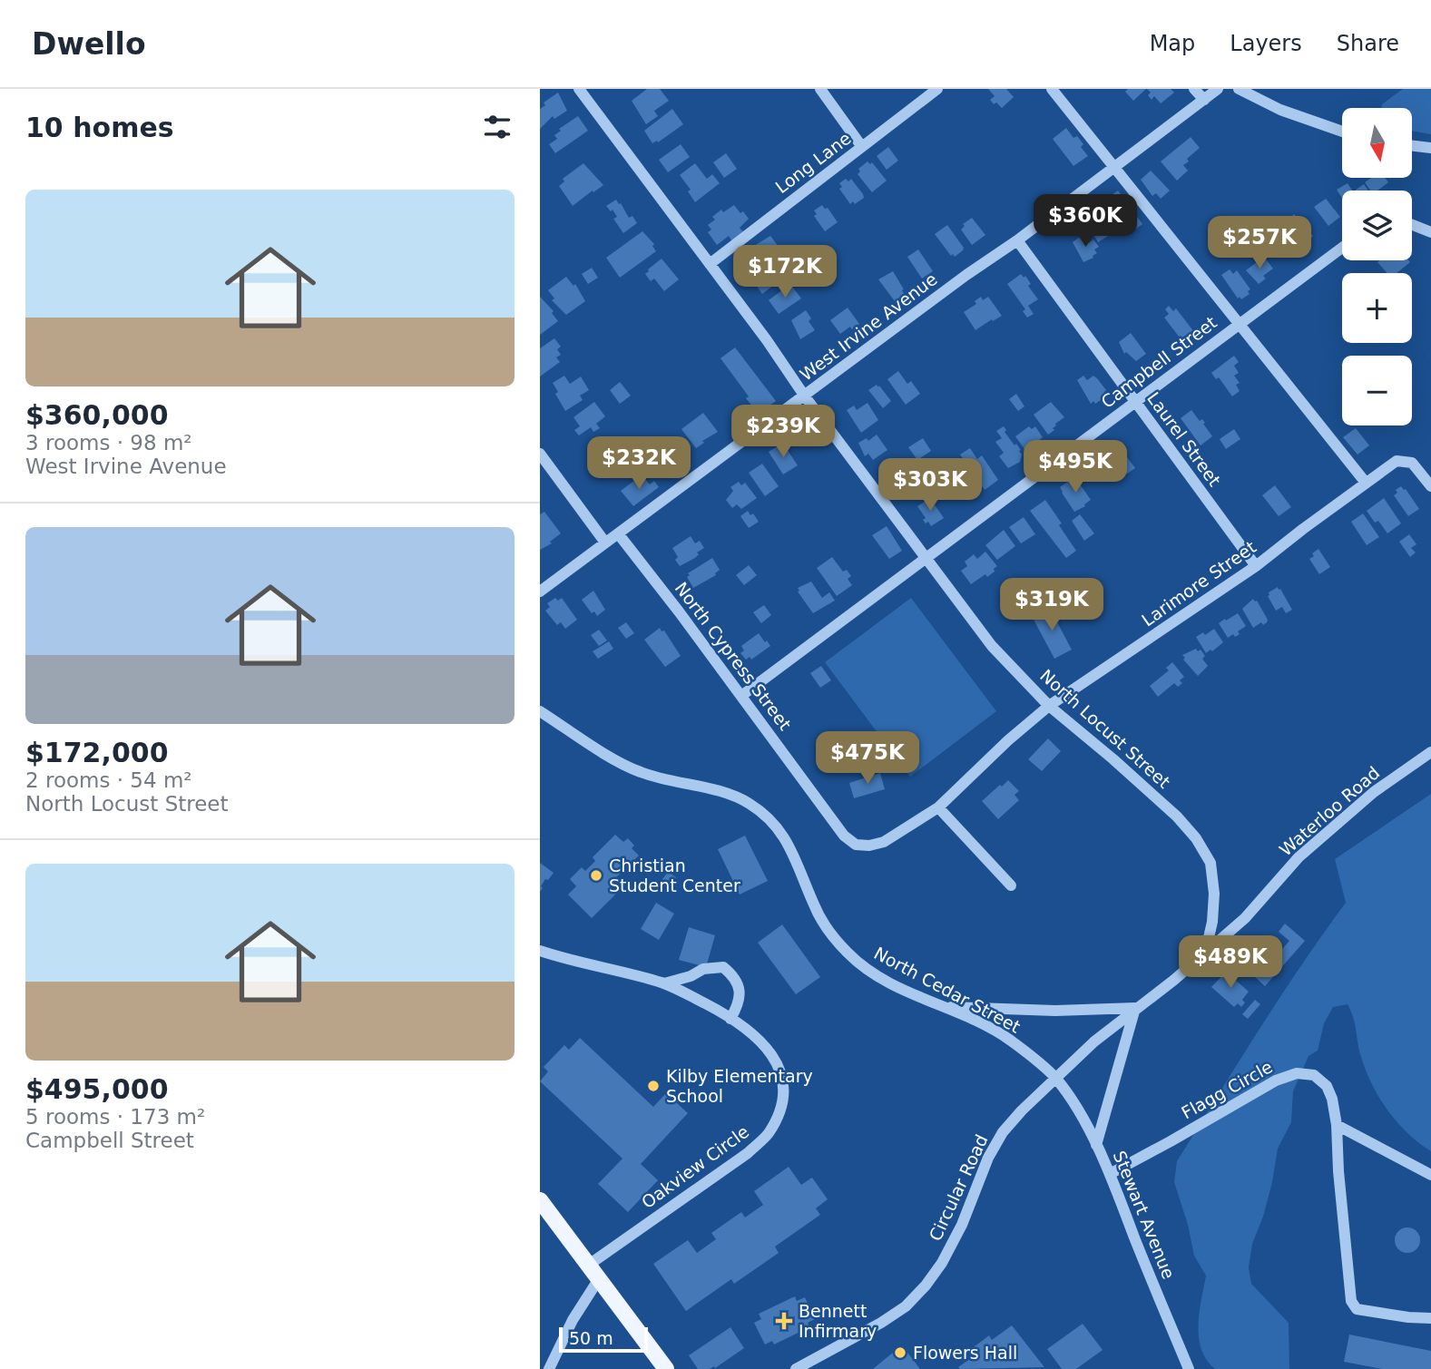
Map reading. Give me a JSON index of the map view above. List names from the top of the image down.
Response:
{
  "streets": {
    "street": [
      "Long Lane",
      "West Irvine Avenue",
      "Campbell Street",
      "Laurel Street",
      "Larimore Street",
      "North Cypress Street",
      "North Locust Street",
      "Waterloo Road",
      "North Cedar Street",
      "Flagg Circle",
      "Oakview Circle",
      "Circular Road",
      "Stewart Avenue"
    ]
  },
  "crossings": [
    ["Long Lane", "North Locust Street"],
    ["West Irvine Avenue", "Laurel Street"],
    ["West Irvine Avenue", "North Cypress Street"],
    ["West Irvine Avenue", "North Locust Street"],
    ["Campbell Street", "Laurel Street"],
    ["Campbell Street", "North Cypress Street"],
    ["Campbell Street", "North Locust Street"],
    ["Laurel Street", "Larimore Street"],
    ["Larimore Street", "North Cypress Street"],
    ["Larimore Street", "North Locust Street"],
    ["North Locust Street", "Waterloo Road"],
    ["Waterloo Road", "North Cedar Street"],
    ["Waterloo Road", "Circular Road"],
    ["Waterloo Road", "Stewart Avenue"],
    ["North Cedar Street", "Circular Road"],
    ["North Cedar Street", "Stewart Avenue"],
    ["Flagg Circle", "Stewart Avenue"],
    ["Circular Road", "Stewart Avenue"]
  ],
  "places": {
    "other": ["Christian Student Center", "Kilby Elementary School", "Flowers Hall"],
    "health": ["Bennett Infirmary"]
  },
  "scale_bar": "50 m",
  "north": "bottom",
  "page": {
    "header": "Dwello",
    "nav": ["Map", "Layers", "Share"],
    "heading": "10 homes",
    "map_buttons": ["+", "−"],
    "list": [
      {
        "name": "$360,000",
        "note": "3 rooms · 98 m² · West Irvine Avenue"
      },
      {
        "name": "$172,000",
        "note": "2 rooms · 54 m² · North Locust Street"
      },
      {
        "name": "$495,000",
        "note": "5 rooms · 173 m² · Campbell Street"
      }
    ],
    "price": [
      "$360K",
      "$257K",
      "$172K",
      "$239K",
      "$232K",
      "$495K",
      "$303K",
      "$319K",
      "$475K",
      "$489K"
    ],
    "scale": "50 m"
  }
}
